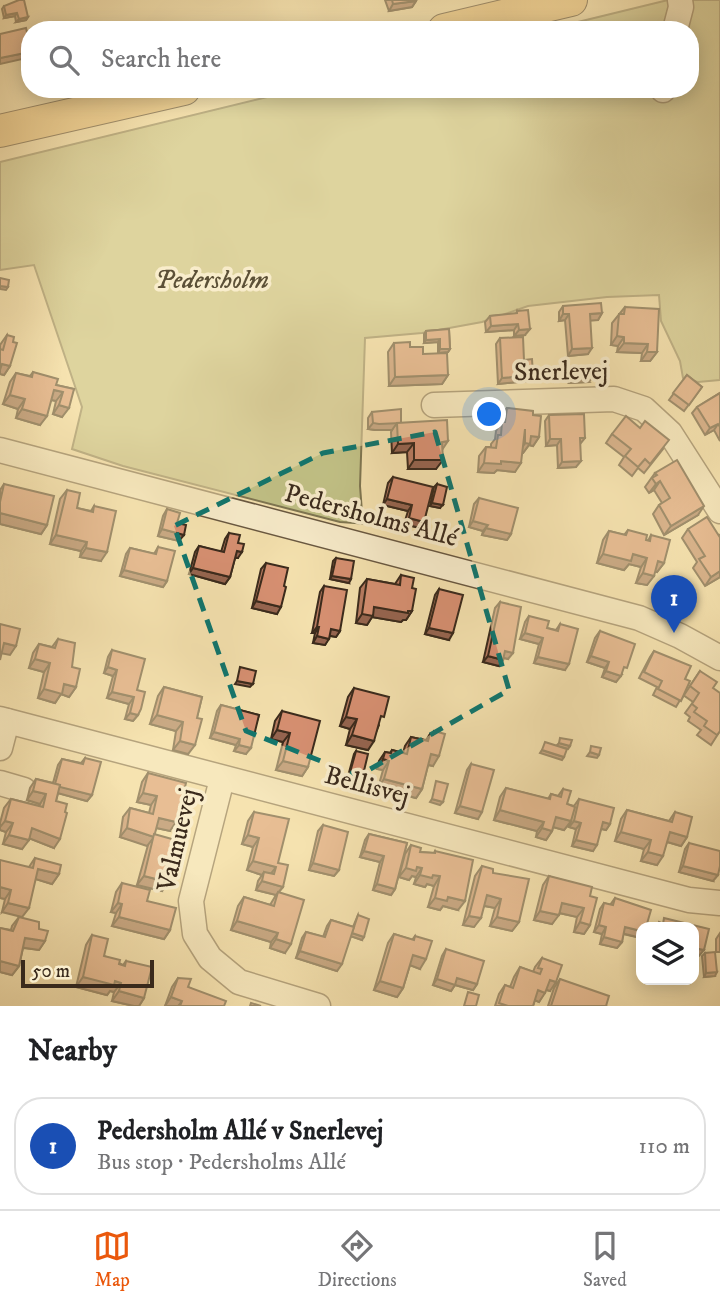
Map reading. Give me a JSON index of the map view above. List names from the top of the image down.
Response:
{
  "streets": {
    "street": [
      "Snerlevej",
      "Pedersholms Allé",
      "Bellisvej",
      "Valmuevej"
    ]
  },
  "crossings": [
    ["Bellisvej", "Valmuevej"]
  ],
  "parks": ["Pedersholm"],
  "scale_bar": "50 m",
  "page": {
    "search": "Search here",
    "pins": "1",
    "scale": "50 m",
    "heading": "Nearby",
    "list": [
      {
        "mark": "1",
        "name": "Pedersholm Allé v Snerlevej",
        "note": "Bus stop · Pedersholms Allé",
        "value": "110 m"
      }
    ],
    "nav": ["Map", "Directions", "Saved"]
  }
}
